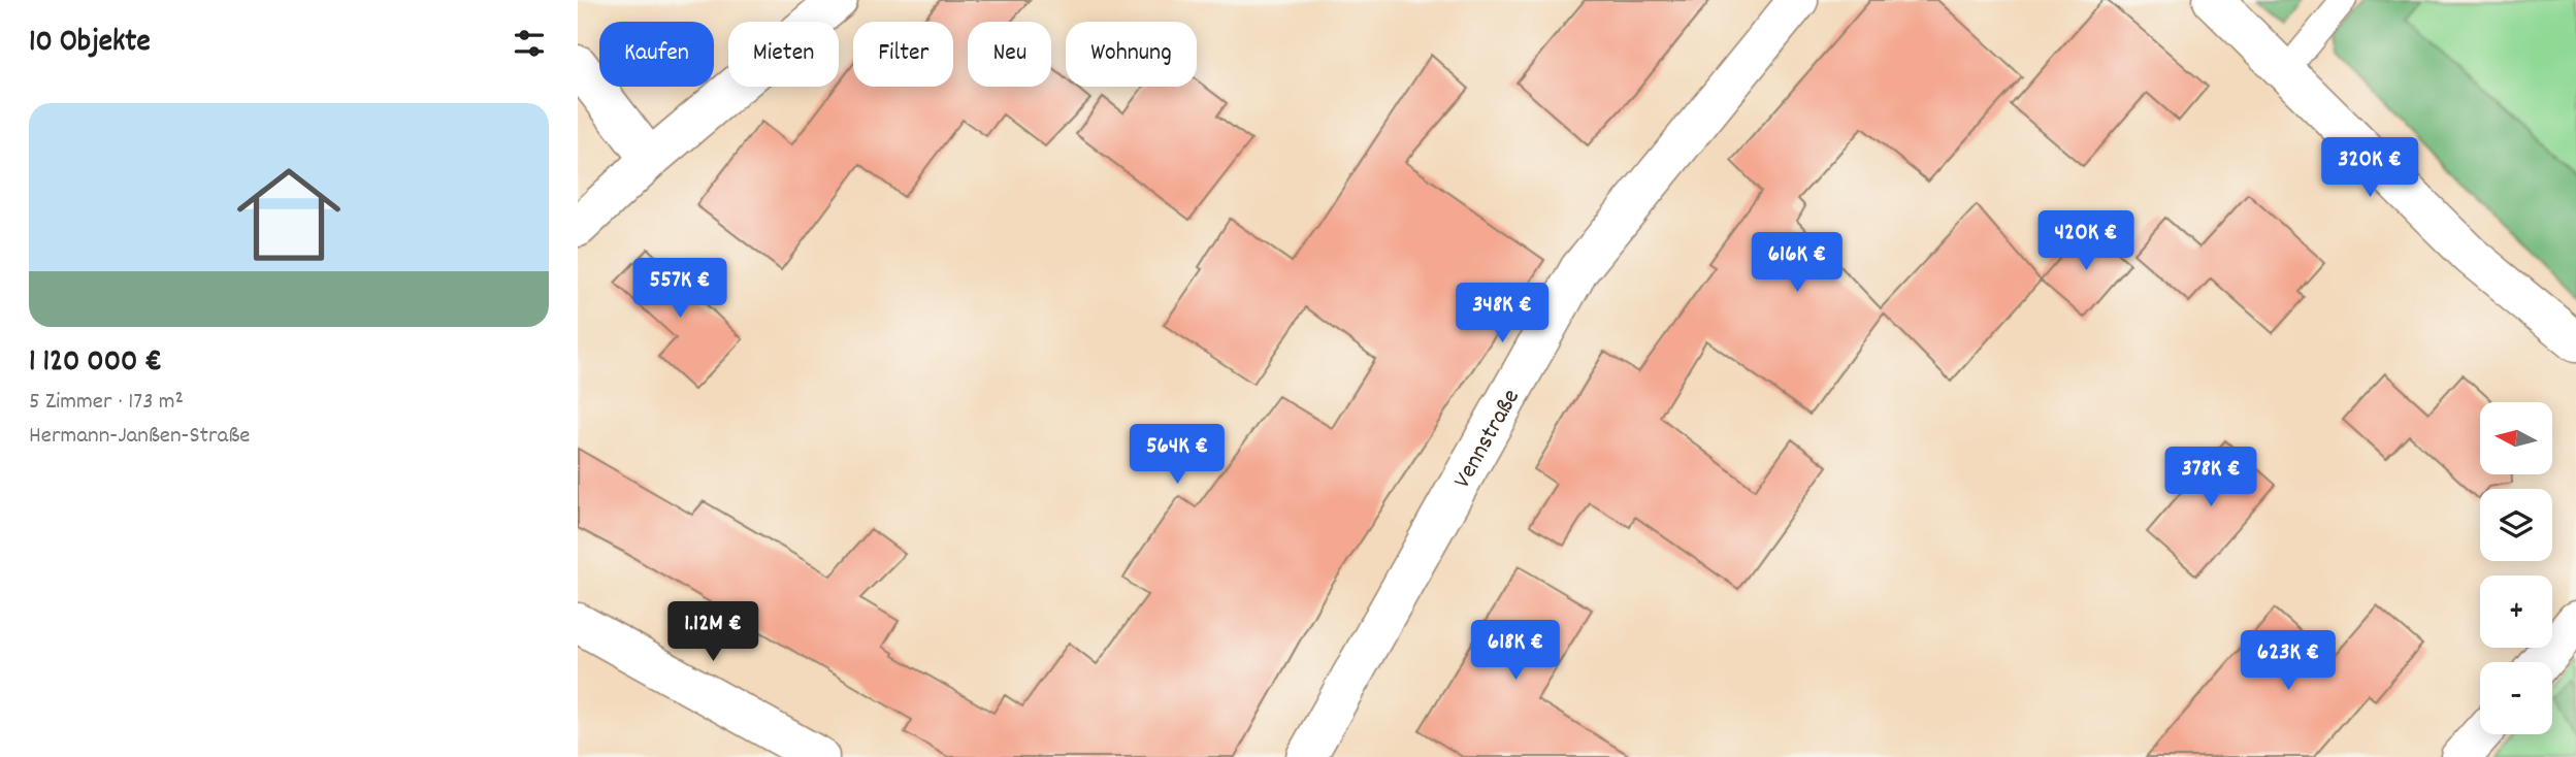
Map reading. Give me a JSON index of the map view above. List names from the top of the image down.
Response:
{
  "streets": {
    "street": ["Vennstraße"]
  },
  "north": "left",
  "page": {
    "heading": "10 Objekte",
    "chip": [
      "Kaufen",
      "Mieten",
      "Filter",
      "Neu",
      "Wohnung"
    ],
    "list": [
      {
        "name": "1 120 000 €",
        "note": "5 Zimmer · 173 m² · Hermann-Janßen-Straße"
      }
    ],
    "price": [
      "320K €",
      "420K €",
      "616K €",
      "557K €",
      "348K €",
      "564K €",
      "378K €",
      "1.12M €",
      "618K €",
      "623K €"
    ],
    "map_buttons": ["+", "−"]
  }
}
